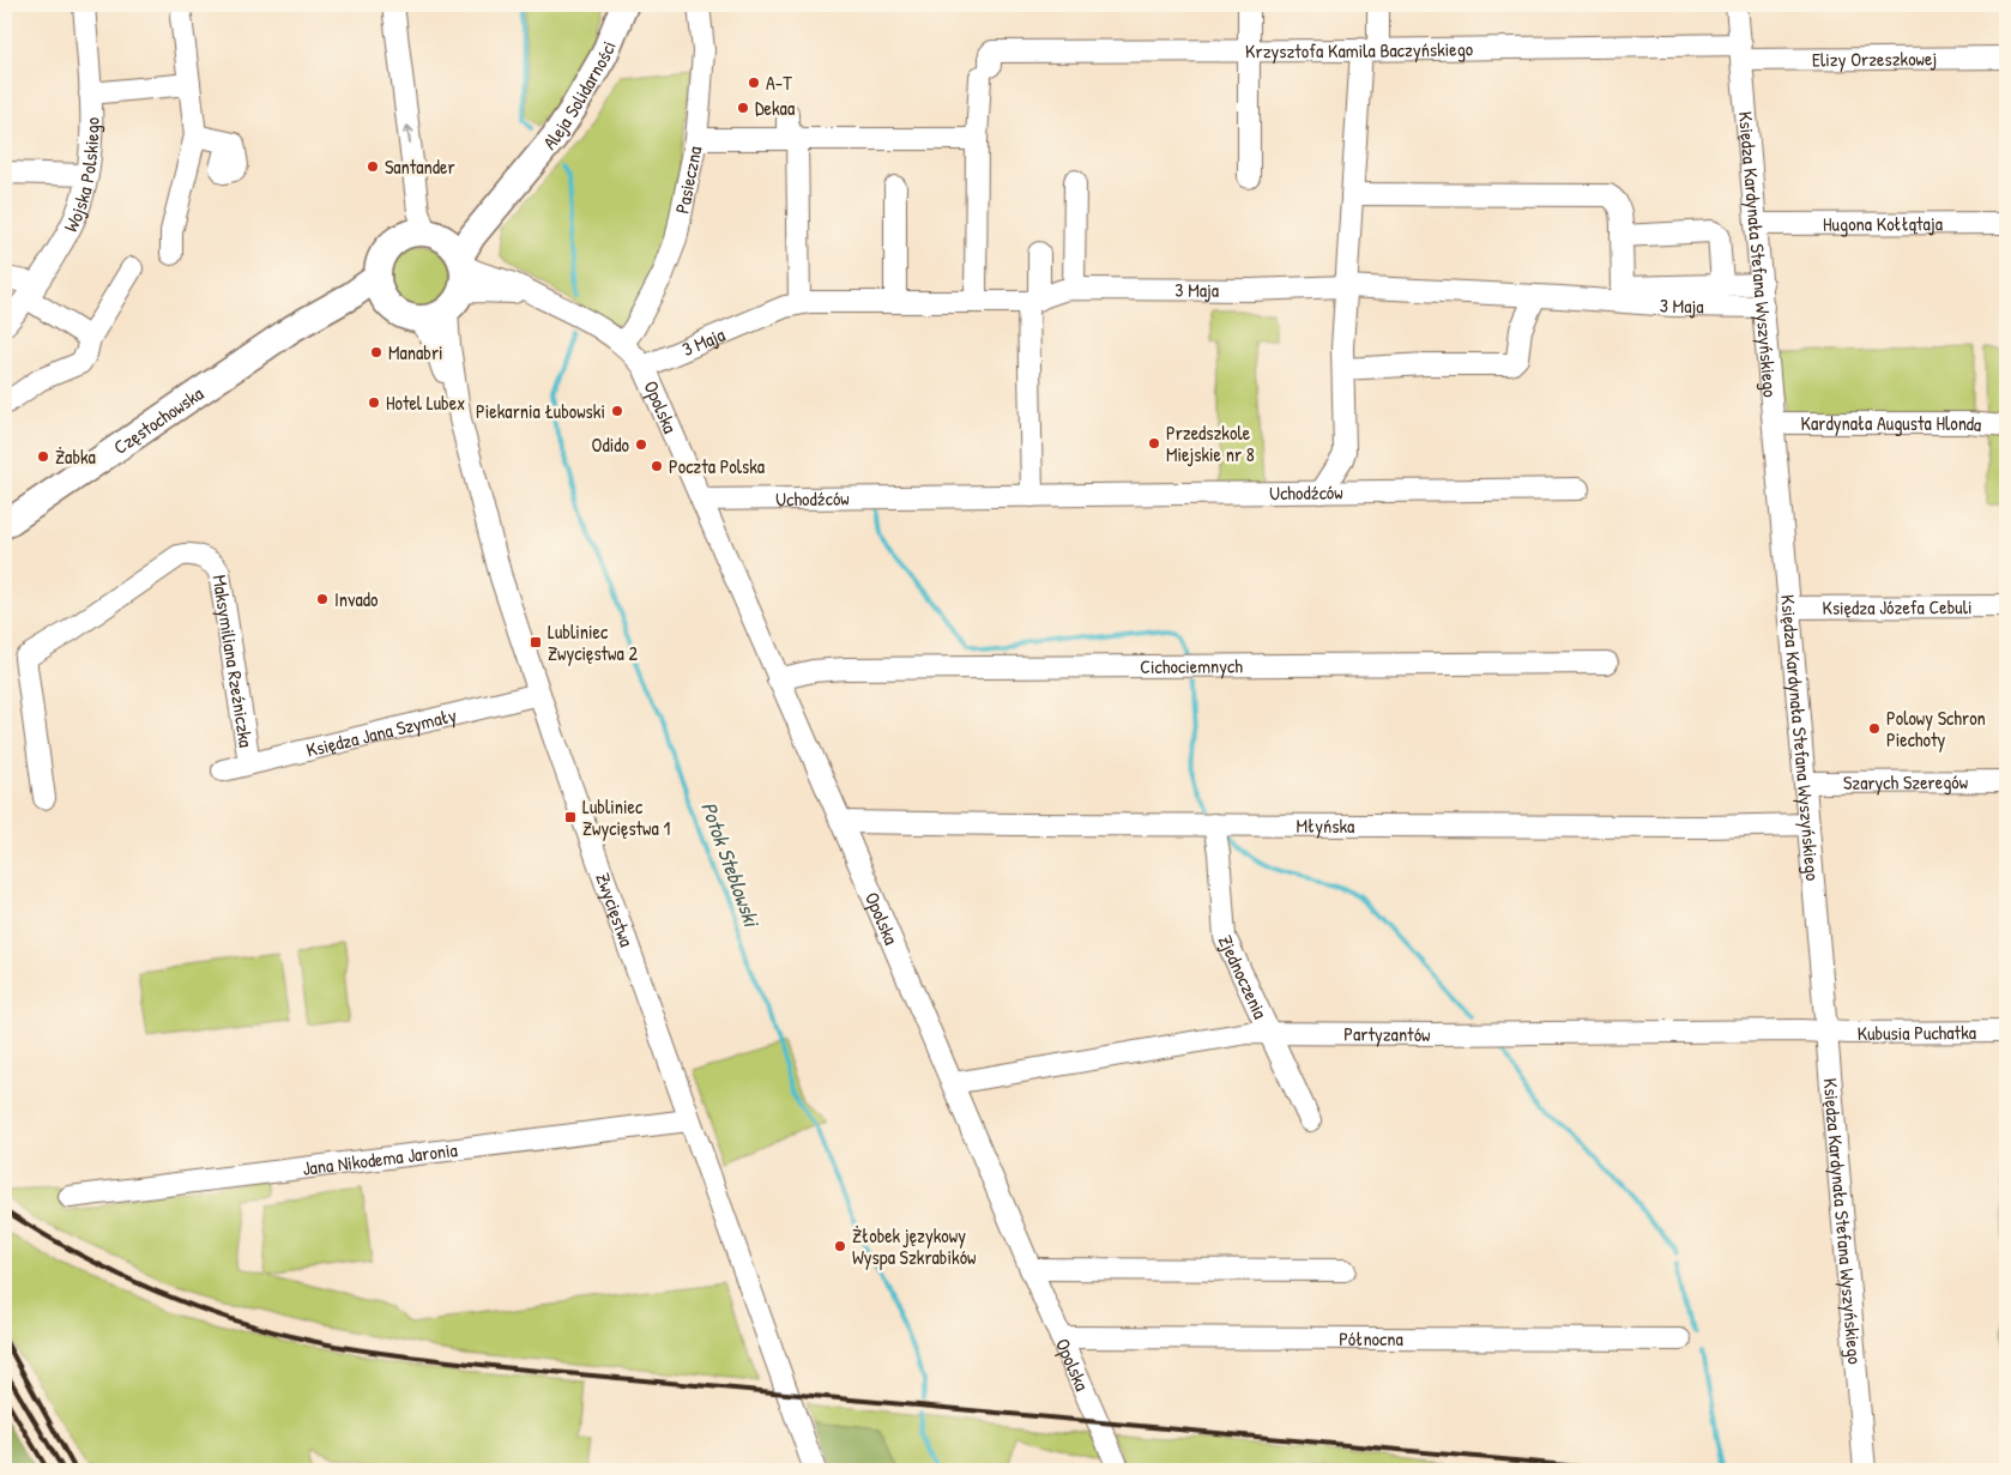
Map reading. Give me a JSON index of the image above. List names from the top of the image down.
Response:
{
  "streets": {
    "main road": ["Aleja Solidarności", "Częstochowska"],
    "street": [
      "Krzysztofa Kamila Baczyńskiego",
      "Elizy Orzeszkowej",
      "Wojska Polskiego",
      "Pasieczna",
      "Hugona Kołłątaja",
      "Księdza Kardynała Stefana Wyszyńskiego",
      "3 Maja",
      "Opolska",
      "Kardynała Augusta Hlonda",
      "Uchodźców",
      "Księdza Józefa Cebuli",
      "Maksymiliana Rzeźniczka",
      "Cichociemnych",
      "Księdza Jana Szymały",
      "Szarych Szeregów",
      "Młyńska",
      "Zwycięstwa",
      "Zjednoczenia",
      "Kubusia Puchatka",
      "Partyzantów",
      "Jana Nikodema Jaronia",
      "Północna"
    ]
  },
  "crossings": [
    ["Krzysztofa Kamila Baczyńskiego", "Elizy Orzeszkowej"],
    ["Krzysztofa Kamila Baczyńskiego", "Księdza Kardynała Stefana Wyszyńskiego"],
    ["Elizy Orzeszkowej", "Księdza Kardynała Stefana Wyszyńskiego"],
    ["Aleja Solidarności", "Częstochowska"],
    ["Aleja Solidarności", "Zwycięstwa"],
    ["Hugona Kołłątaja", "Księdza Kardynała Stefana Wyszyńskiego"],
    ["Księdza Kardynała Stefana Wyszyńskiego", "3 Maja"],
    ["Księdza Kardynała Stefana Wyszyńskiego", "Kardynała Augusta Hlonda"],
    ["Księdza Kardynała Stefana Wyszyńskiego", "Księdza Józefa Cebuli"],
    ["Księdza Kardynała Stefana Wyszyńskiego", "Szarych Szeregów"],
    ["Księdza Kardynała Stefana Wyszyńskiego", "Młyńska"],
    ["Księdza Kardynała Stefana Wyszyńskiego", "Kubusia Puchatka"],
    ["Księdza Kardynała Stefana Wyszyńskiego", "Partyzantów"],
    ["3 Maja", "Opolska"],
    ["Opolska", "Uchodźców"],
    ["Opolska", "Cichociemnych"],
    ["Opolska", "Młyńska"],
    ["Opolska", "Partyzantów"],
    ["Opolska", "Północna"],
    ["Częstochowska", "Zwycięstwa"],
    ["Maksymiliana Rzeźniczka", "Księdza Jana Szymały"],
    ["Księdza Jana Szymały", "Zwycięstwa"],
    ["Młyńska", "Zjednoczenia"],
    ["Zwycięstwa", "Jana Nikodema Jaronia"],
    ["Zjednoczenia", "Partyzantów"],
    ["Kubusia Puchatka", "Partyzantów"]
  ],
  "water": ["Potok Steblowski"],
  "places": {
    "other": [
      "A-T",
      "Dekaa",
      "Santander",
      "Manabri",
      "Hotel Lubex",
      "Piekarnia Łubowski",
      "Przedszkole Miejskie nr 8",
      "Odido",
      "Żabka",
      "Poczta Polska",
      "Invado",
      "Polowy Schron Piechoty",
      "Żłobek językowy Wyspa Szkrabików"
    ],
    "transit": ["Lubliniec Zwycięstwa 2", "Lubliniec Zwycięstwa 1"]
  }
}
